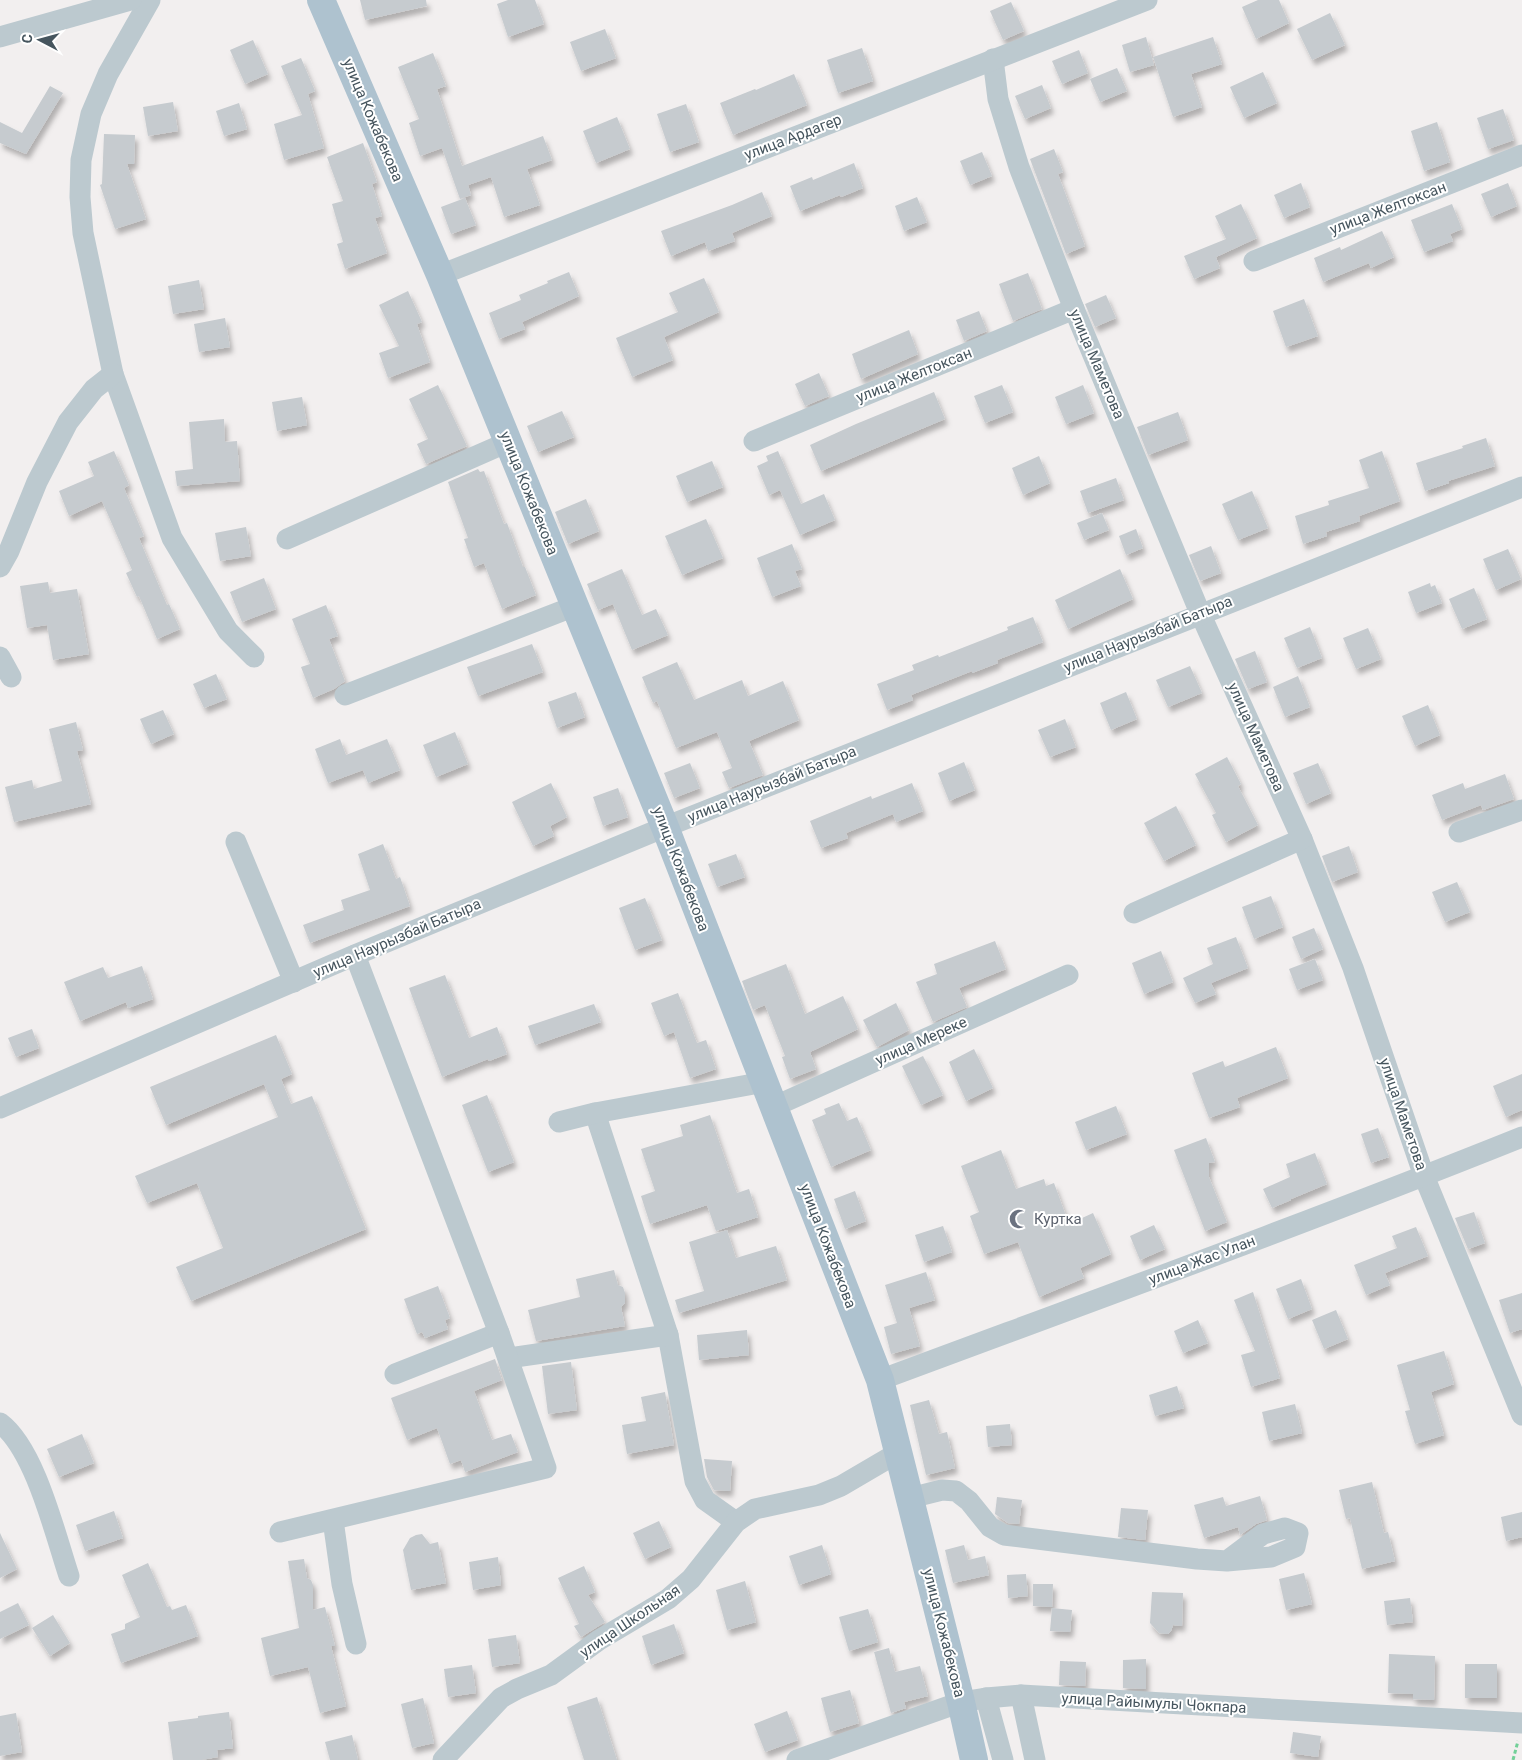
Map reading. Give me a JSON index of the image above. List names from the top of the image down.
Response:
{
  "streets": {
    "main road": ["улица Кожабекова"],
    "street": [
      "улица Ардагер",
      "улица Желтоксан",
      "улица Маметова",
      "улица Наурызбай Батыра",
      "улица Мереке",
      "улица Жас Улан",
      "улица Школьная",
      "улица Райымулы Чокпара"
    ]
  },
  "crossings": [
    ["улица Кожабекова", "улица Ардагер"],
    ["улица Кожабекова", "улица Наурызбай Батыра"],
    ["улица Кожабекова", "улица Мереке"],
    ["улица Кожабекова", "улица Жас Улан"],
    ["улица Кожабекова", "улица Школьная"],
    ["улица Кожабекова", "улица Райымулы Чокпара"],
    ["улица Ардагер", "улица Маметова"],
    ["улица Желтоксан", "улица Маметова"],
    ["улица Маметова", "улица Наурызбай Батыра"],
    ["улица Маметова", "улица Жас Улан"]
  ],
  "places": {
    "mosque": ["Куртка"]
  },
  "north": "left"
}
